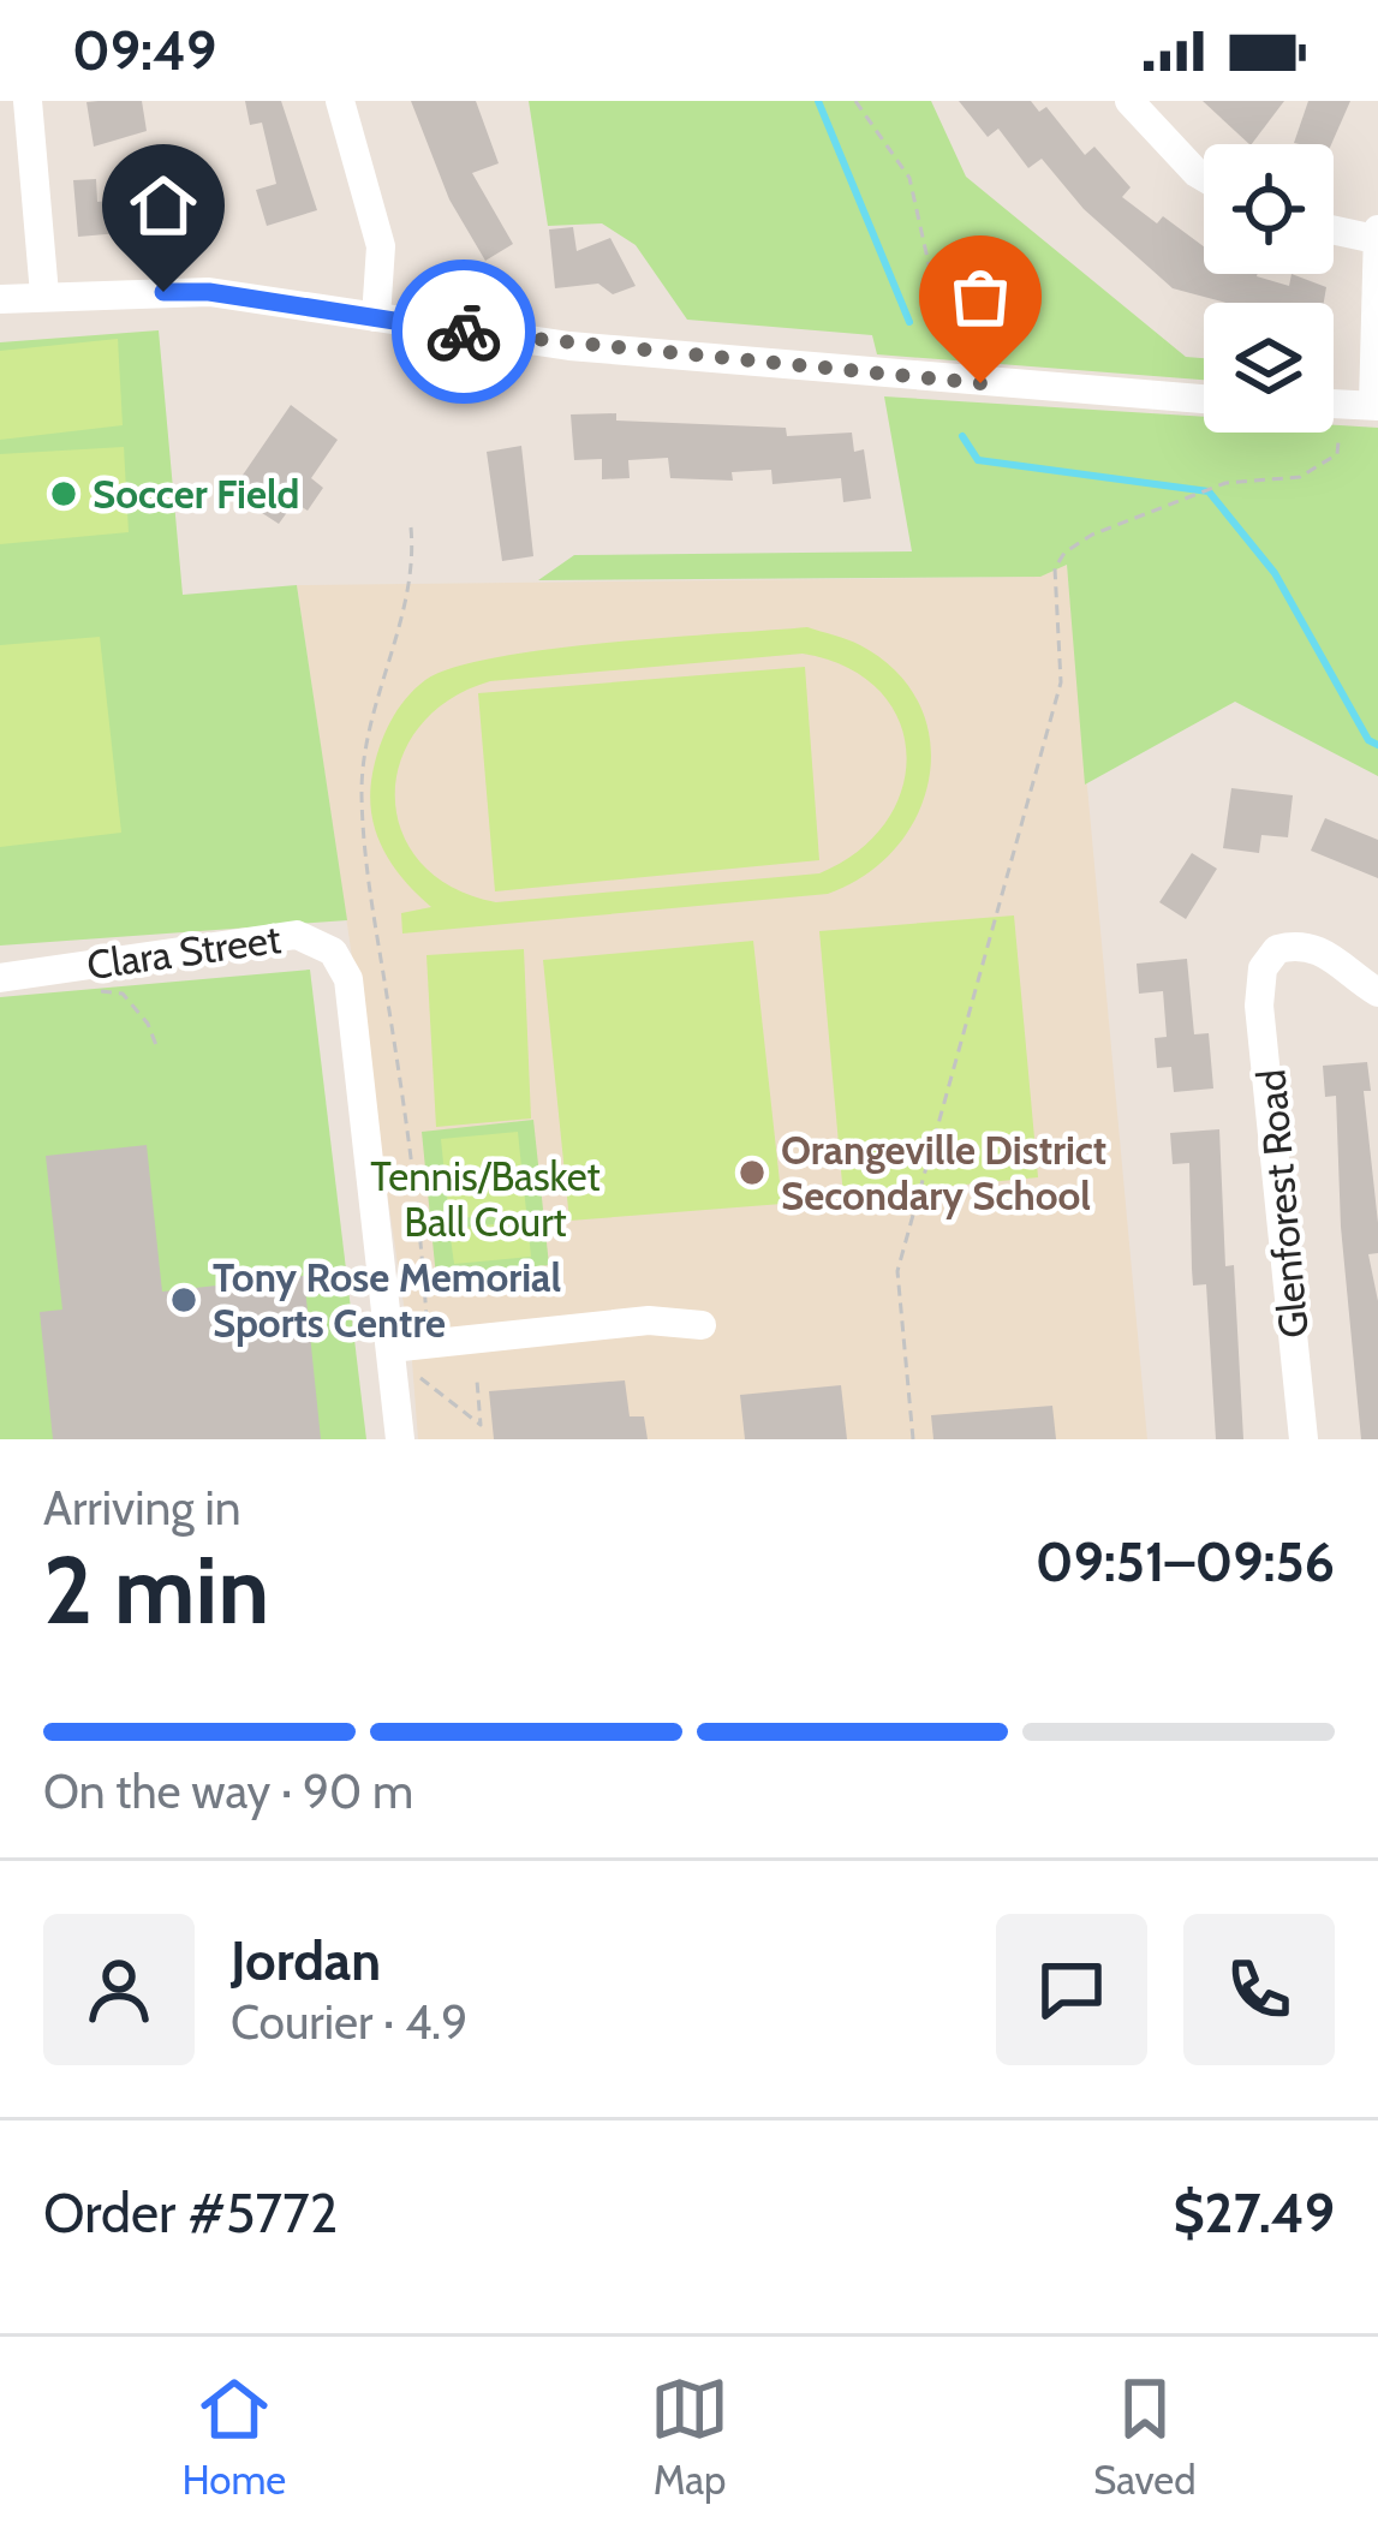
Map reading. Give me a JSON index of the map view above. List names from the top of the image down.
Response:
{
  "streets": {
    "street": ["Clara Street", "Glenforest Road"]
  },
  "parks": ["Tennis/Basket Ball Court"],
  "places": ["Soccer Field", "Orangeville District Secondary School", "Tony Rose Memorial Sports Centre"],
  "page": {
    "status": "09:49",
    "heading": ["2 min", "Arriving in", "09:51–09:56"],
    "panel": [
      "Jordan",
      "Courier · 4.9",
      "Order #5772",
      "$27.49"
    ],
    "bar": "On the way · 90 m",
    "tabs": ["Home", "Map", "Saved"]
  }
}
